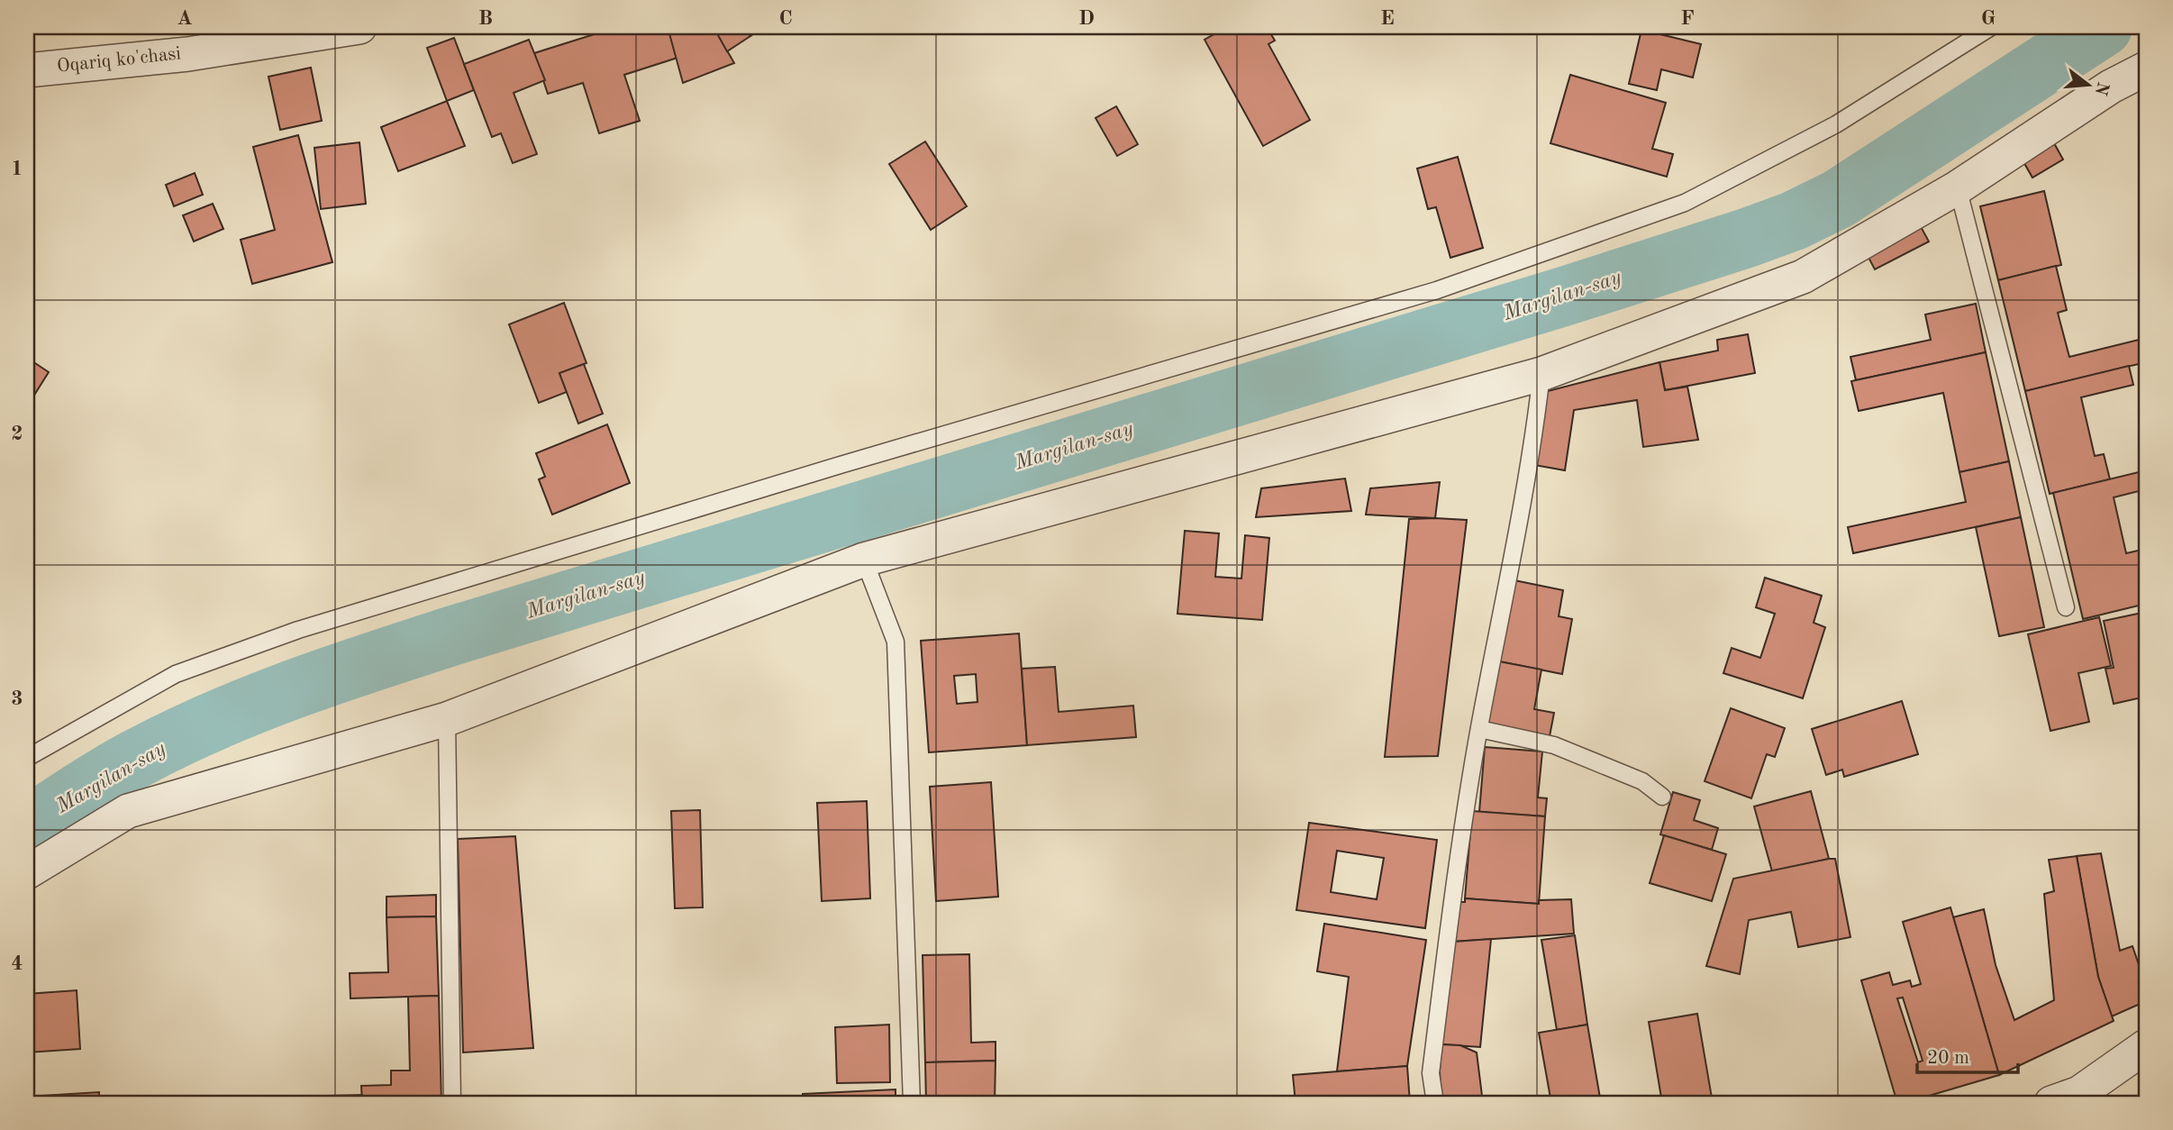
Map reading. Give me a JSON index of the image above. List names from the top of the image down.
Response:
{
  "streets": {
    "street": ["Oqariq ko'chasi"]
  },
  "water": ["Margilan-say"],
  "scale_bar": "20 m",
  "north": "right",
  "grid": {
    "columns": [
      "A",
      "B",
      "C",
      "D",
      "E",
      "F",
      "G"
    ],
    "rows": [
      "1",
      "2",
      "3",
      "4"
    ]
  }
}
